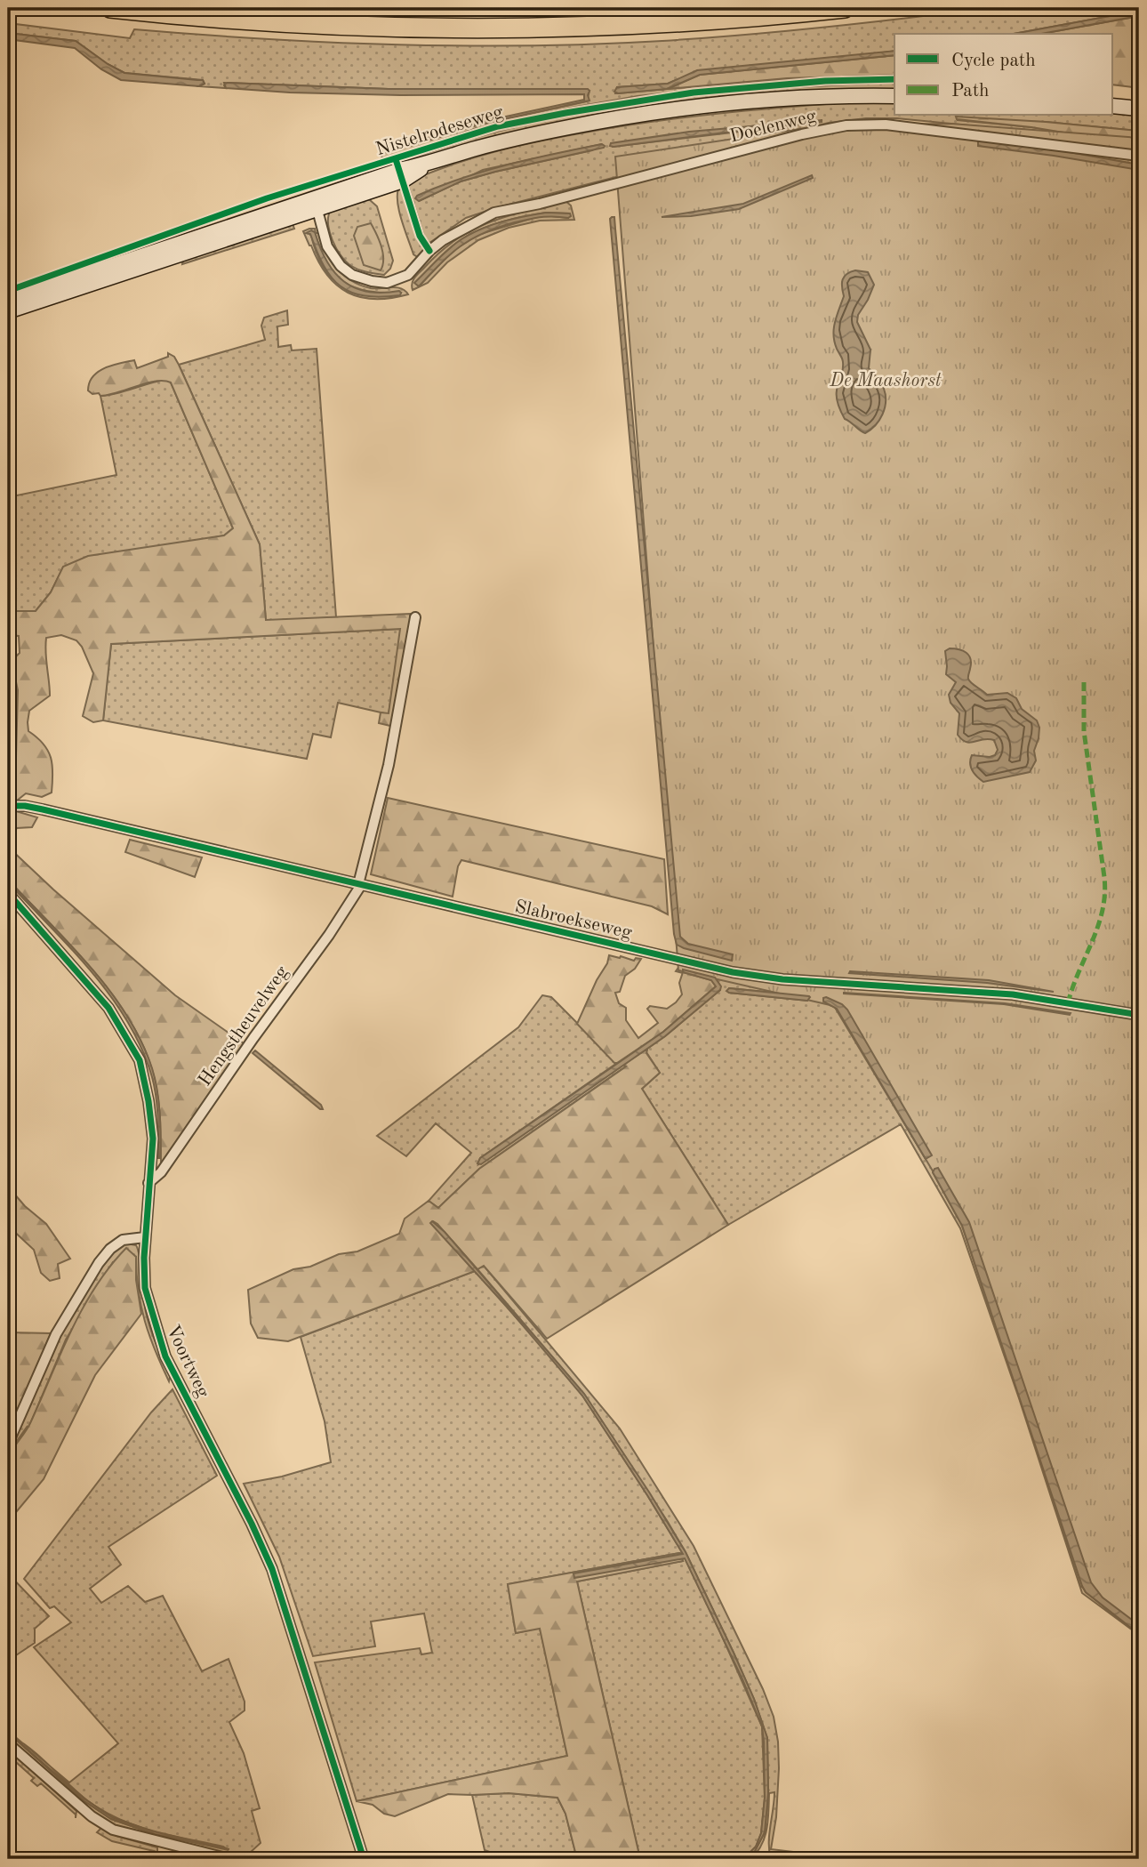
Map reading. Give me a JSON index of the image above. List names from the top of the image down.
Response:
{
  "streets": {
    "street": [
      "Doelenweg",
      "Nistelrodeseweg",
      "Slabroekseweg",
      "Hengstheuvelweg",
      "Voortweg"
    ]
  },
  "crossings": [
    ["Doelenweg", "Nistelrodeseweg"],
    ["Slabroekseweg", "Hengstheuvelweg"],
    ["Hengstheuvelweg", "Voortweg"]
  ],
  "parks": ["De Maashorst"],
  "legend": ["Cycle path", "Path"]
}
